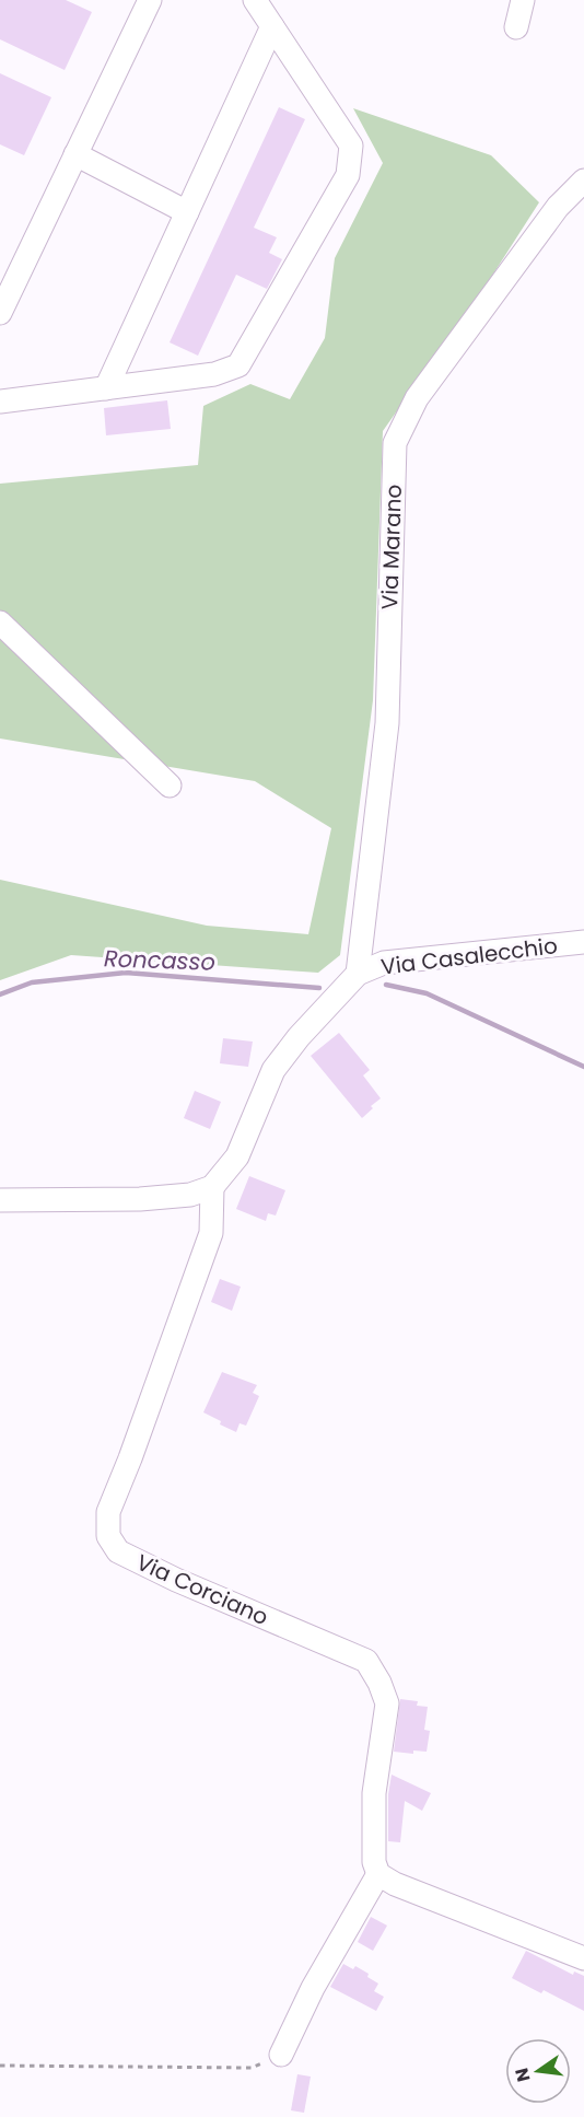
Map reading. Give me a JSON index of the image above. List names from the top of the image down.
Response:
{
  "streets": {
    "street": ["Via Marano", "Via Casalecchio", "Via Corciano"]
  },
  "crossings": [
    ["Via Marano", "Via Casalecchio"],
    ["Via Casalecchio", "Via Corciano"]
  ],
  "water": ["Roncasso"],
  "north": "left"
}
